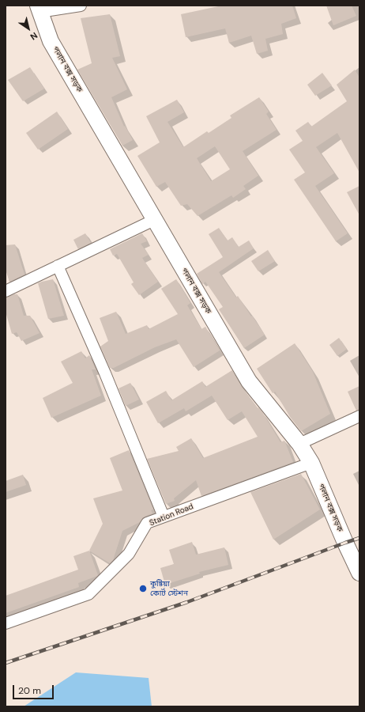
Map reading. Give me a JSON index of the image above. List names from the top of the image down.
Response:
{
  "streets": {
    "main road": ["পলান বক্স সড়ক"],
    "street": ["Station Road"]
  },
  "crossings": [
    ["পলান বক্স সড়ক", "Station Road"]
  ],
  "places": ["কুষ্টিয়া কোর্ট স্টেশন"],
  "scale_bar": "20 m",
  "north": "bottom right"
}
